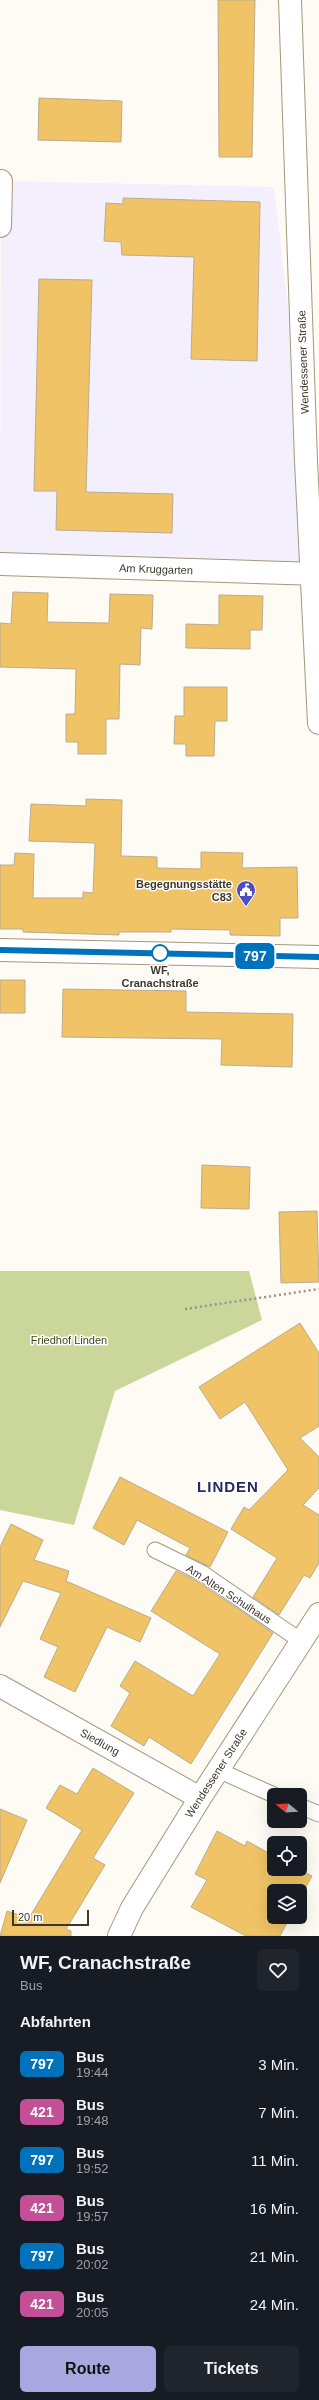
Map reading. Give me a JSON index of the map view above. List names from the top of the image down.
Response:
{
  "streets": {
    "street": ["Wendessener Straße", "Am Kruggarten", "Siedlung"],
    "lane": ["Am Alten Schulhaus"]
  },
  "crossings": [
    ["Wendessener Straße", "Am Kruggarten"],
    ["Wendessener Straße", "Am Alten Schulhaus"],
    ["Wendessener Straße", "Siedlung"]
  ],
  "districts": ["LINDEN"],
  "parks": ["Friedhof Linden"],
  "places": {
    "public building": ["Begegnungsstätte C83"],
    "other": ["WF, Cranachstraße"]
  },
  "lines": ["bus line 797"],
  "scale_bar": "20 m",
  "north": "left",
  "page": {
    "on_map": "797",
    "scale": "20 m",
    "heading": [
      ["WF, Cranachstraße", "Bus"],
      "Abfahrten"
    ],
    "list": [
      {
        "mark": "797",
        "name": "Bus",
        "note": "19:44",
        "value": "3 Min."
      },
      {
        "mark": "421",
        "name": "Bus",
        "note": "19:48",
        "value": "7 Min."
      },
      {
        "mark": "797",
        "name": "Bus",
        "note": "19:52",
        "value": "11 Min."
      },
      {
        "mark": "421",
        "name": "Bus",
        "note": "19:57",
        "value": "16 Min."
      },
      {
        "mark": "797",
        "name": "Bus",
        "note": "20:02",
        "value": "21 Min."
      },
      {
        "mark": "421",
        "name": "Bus",
        "note": "20:05",
        "value": "24 Min."
      }
    ],
    "buttons": ["Route", "Tickets"]
  }
}
